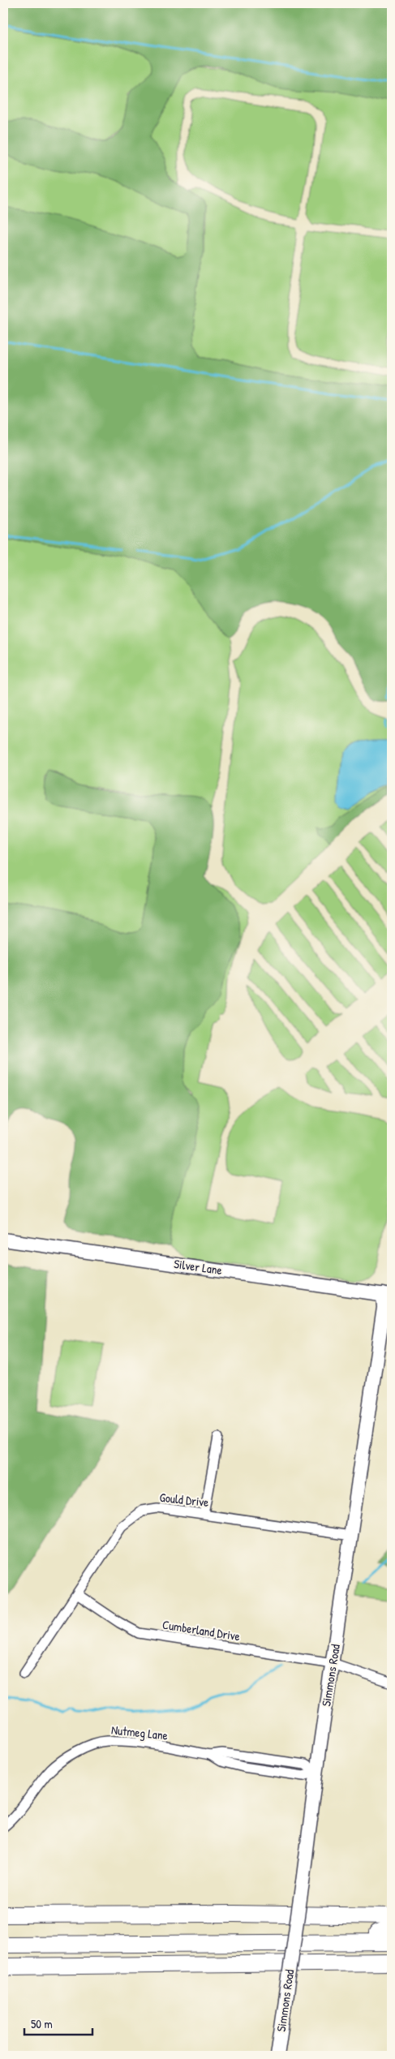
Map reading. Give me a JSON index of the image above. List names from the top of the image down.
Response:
{
  "streets": {
    "main road": ["Silver Lane", "Simmons Road"],
    "street": ["Gould Drive", "Cumberland Drive", "Nutmeg Lane"]
  },
  "crossings": [
    ["Silver Lane", "Simmons Road"],
    ["Gould Drive", "Cumberland Drive"],
    ["Gould Drive", "Simmons Road"],
    ["Cumberland Drive", "Simmons Road"],
    ["Simmons Road", "Nutmeg Lane"]
  ],
  "scale_bar": "50 m"
}
